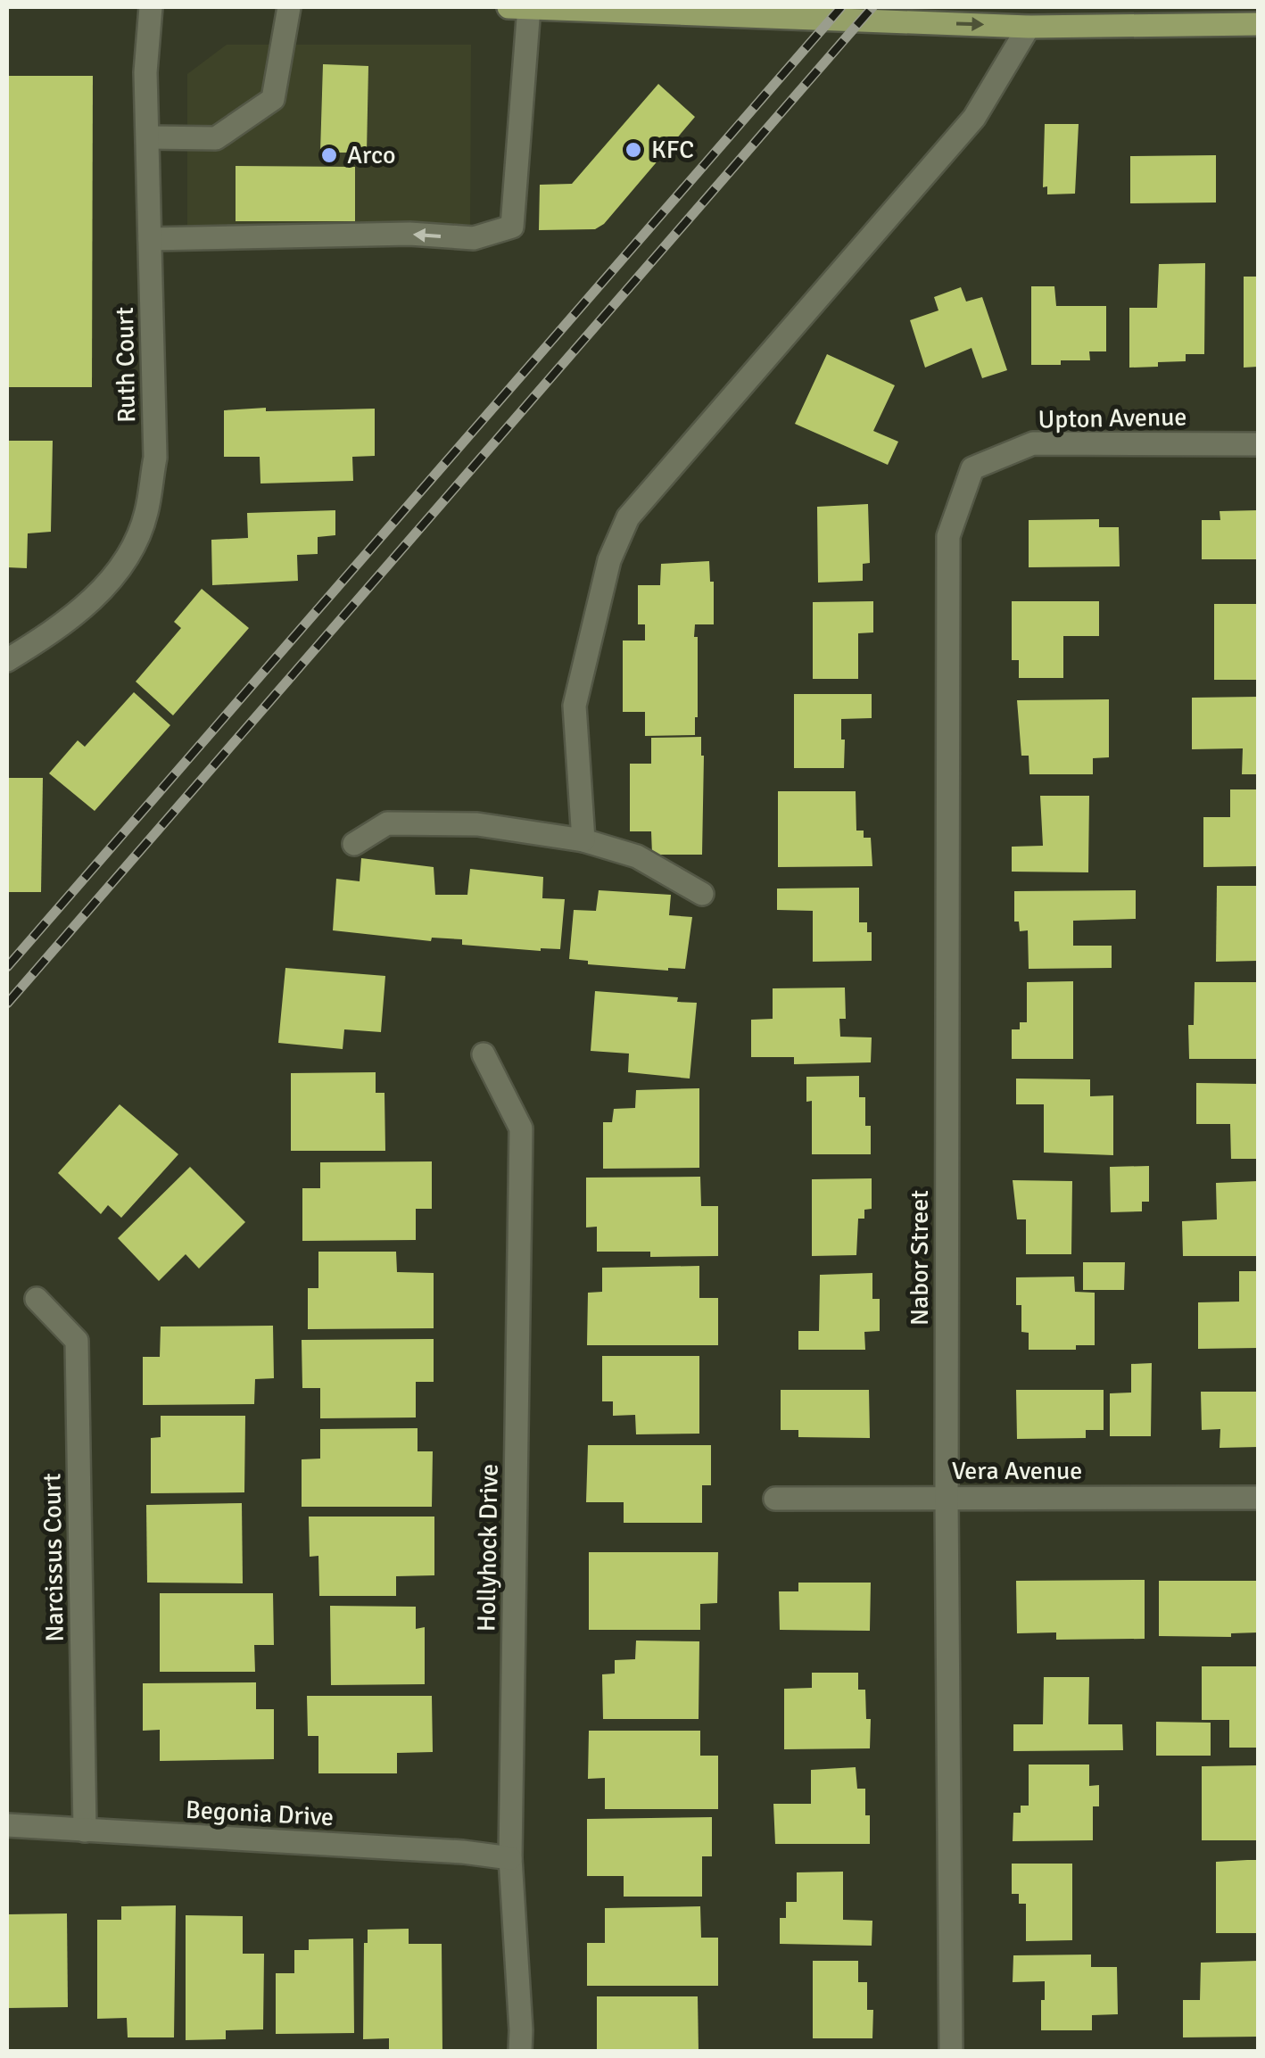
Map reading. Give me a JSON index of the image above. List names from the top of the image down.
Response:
{
  "streets": {
    "street": [
      "Ruth Court",
      "Upton Avenue",
      "Nabor Street",
      "Vera Avenue",
      "Hollyhock Drive",
      "Narcissus Court",
      "Begonia Drive"
    ]
  },
  "crossings": [
    ["Upton Avenue", "Nabor Street"],
    ["Nabor Street", "Vera Avenue"],
    ["Hollyhock Drive", "Begonia Drive"],
    ["Narcissus Court", "Begonia Drive"]
  ],
  "places": ["KFC", "Arco"]
}
